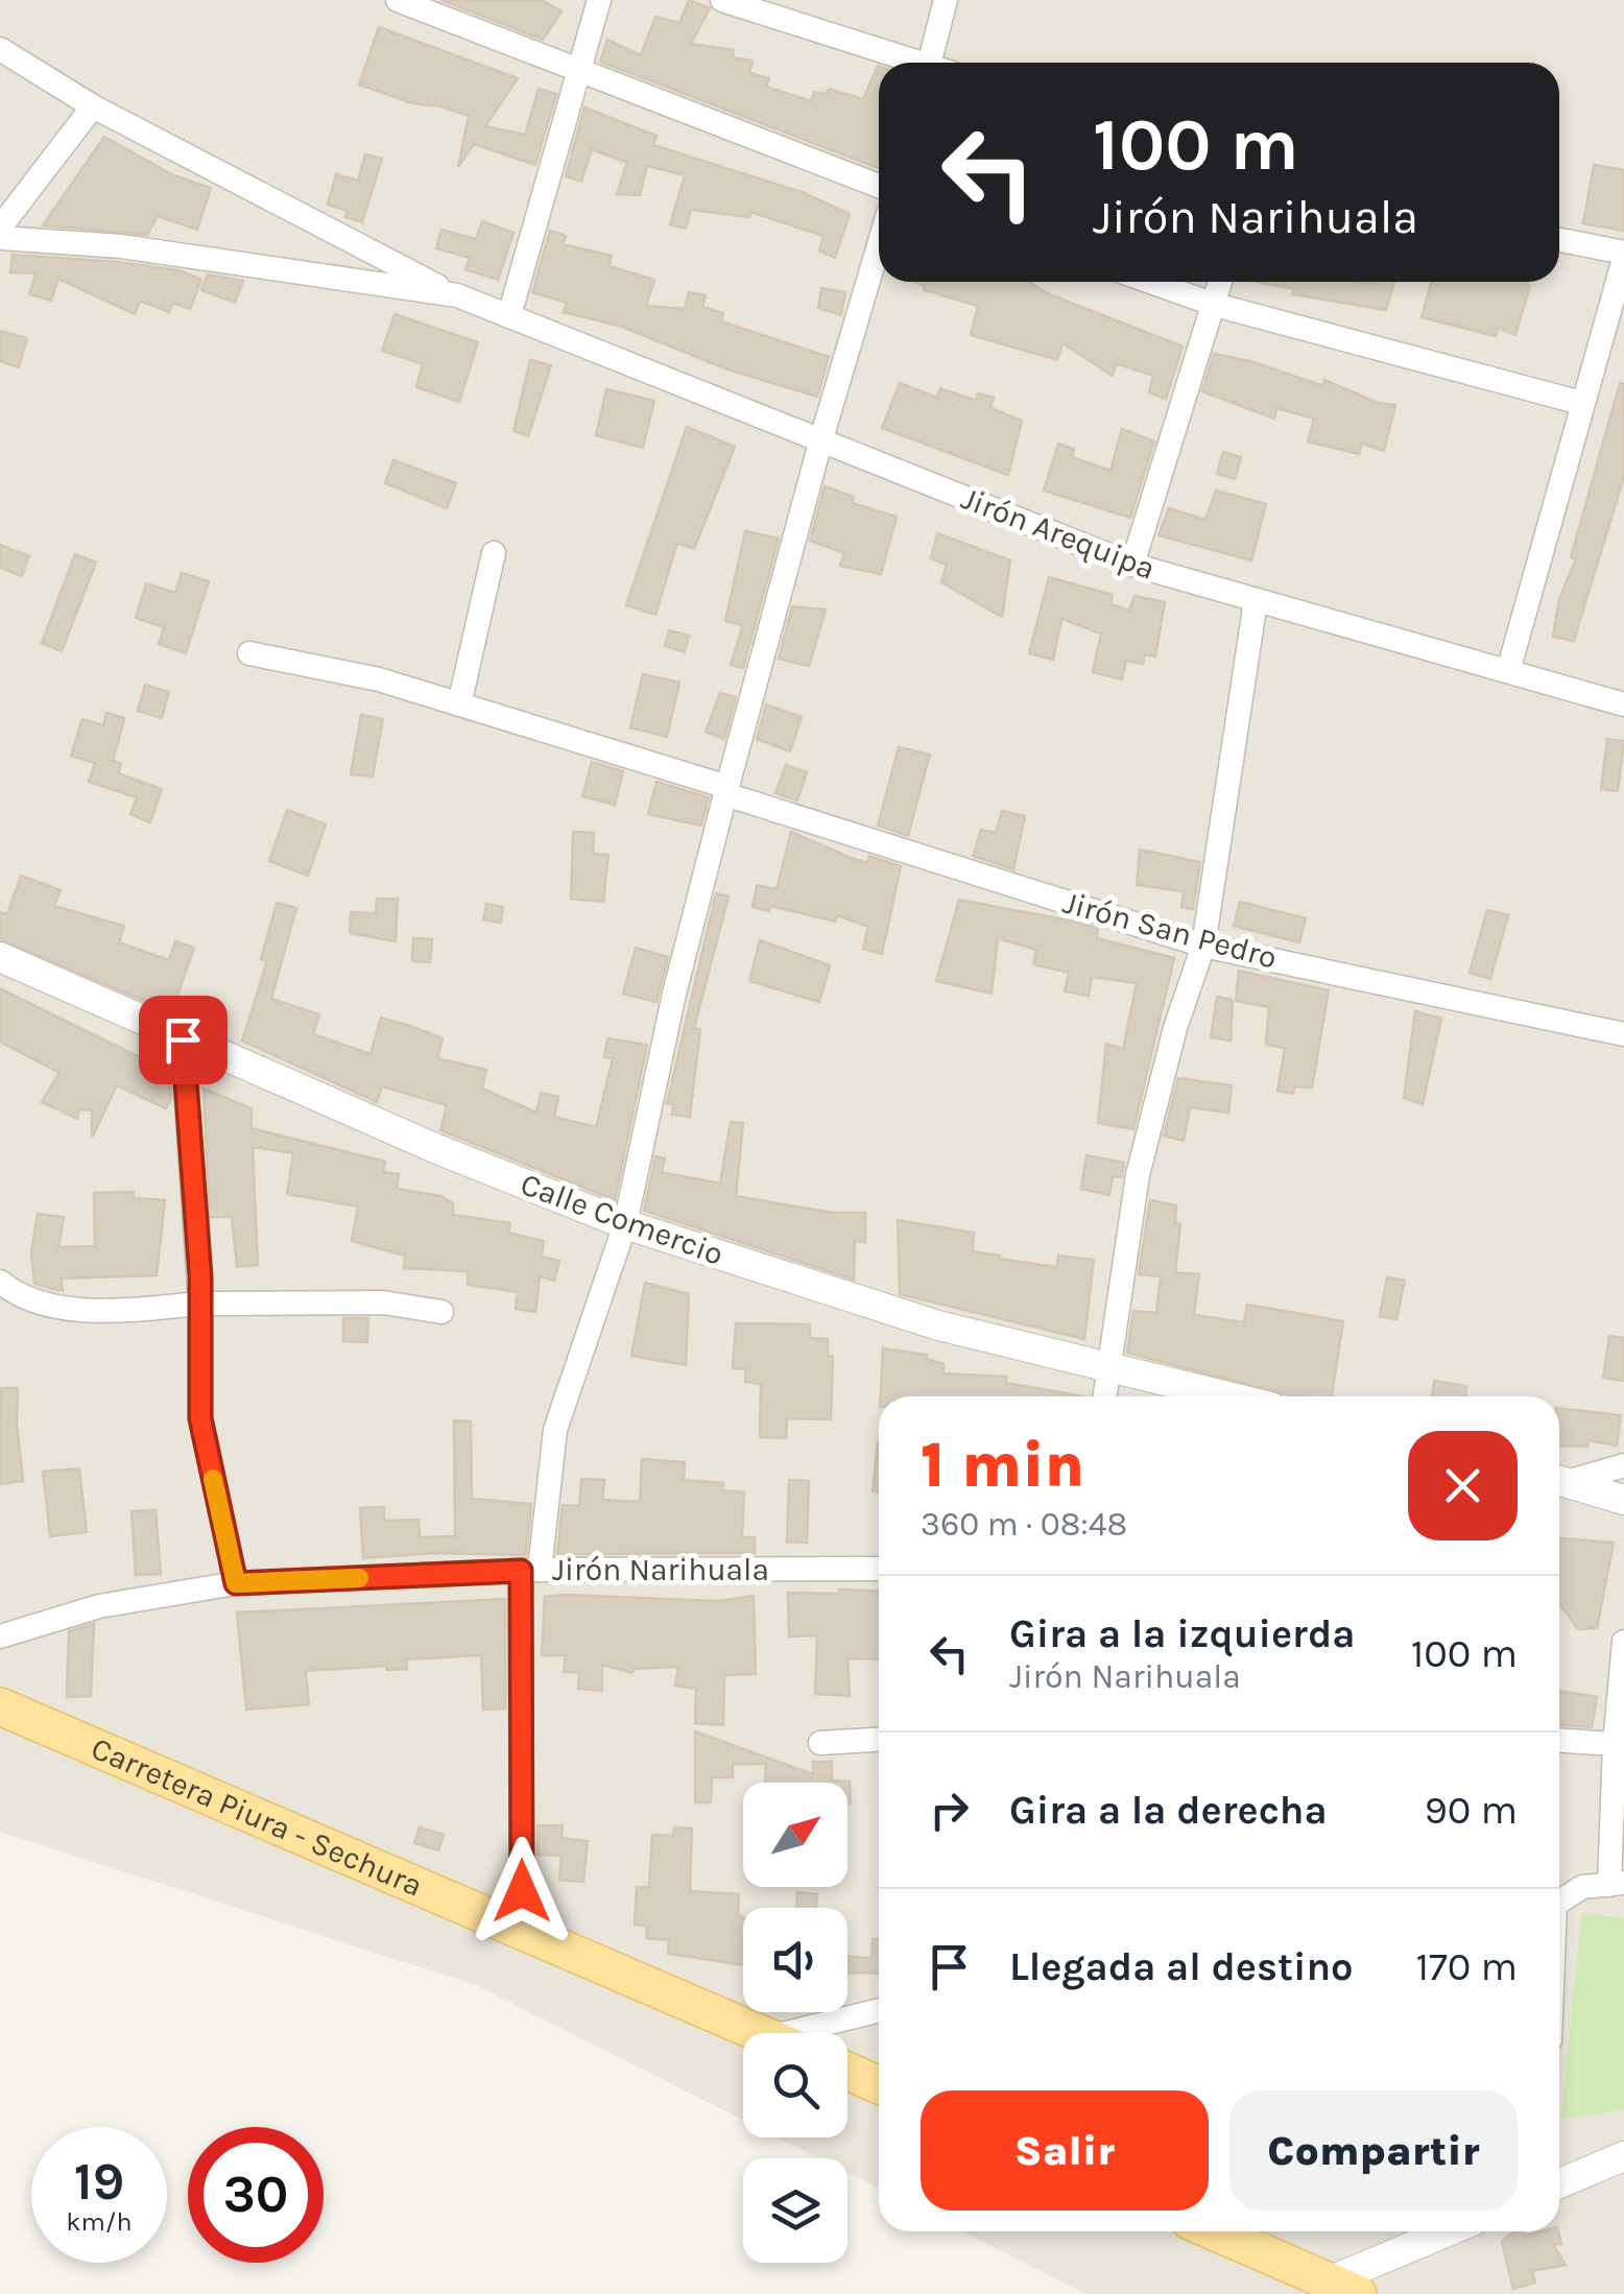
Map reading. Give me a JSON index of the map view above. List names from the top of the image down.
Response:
{
  "streets": {
    "main road": ["Carretera Piura - Sechura"],
    "street": [
      "Jirón Arequipa",
      "Jirón San Pedro",
      "Calle Comercio",
      "Jirón Narihuala"
    ]
  },
  "north": "top right",
  "page": {
    "turn": ["100 m", "Jirón Narihuala"],
    "heading": ["1 min", "360 m · 08:48"],
    "list": [
      {
        "name": "Gira a la izquierda",
        "note": "Jirón Narihuala",
        "value": "100 m"
      },
      {
        "name": "Gira a la derecha",
        "value": "90 m"
      },
      {
        "name": "Llegada al destino",
        "value": "170 m"
      }
    ],
    "buttons": ["Salir", "Compartir"],
    "speed": "19 km/h",
    "limit": "30"
  }
}
